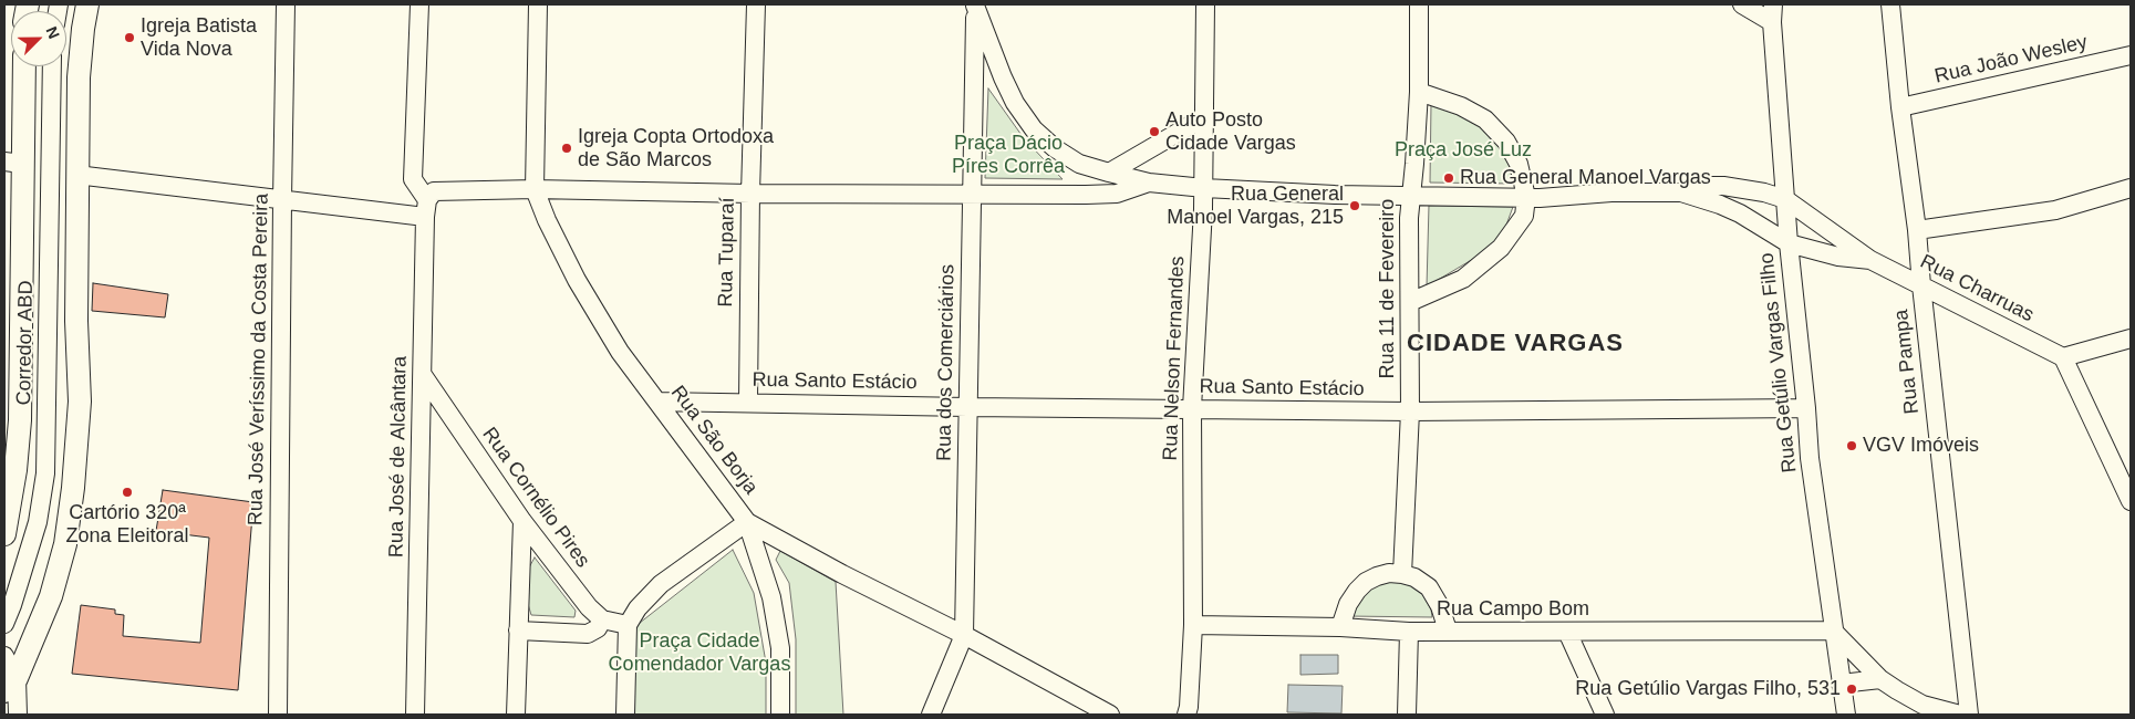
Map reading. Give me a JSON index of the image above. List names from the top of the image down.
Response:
{
  "streets": {
    "street": [
      "Rua João Wesley",
      "Rua Tuparaí",
      "Rua 11 de Fevereiro",
      "Rua Charruas",
      "Corredor ABD",
      "Rua Nelson Fernandes",
      "Rua José Veríssimo da Costa Pereira",
      "Rua Pampa",
      "Rua dos Comerciários",
      "Rua Getúlio Vargas Filho",
      "Rua Santo Estácio",
      "Rua São Borja",
      "Rua José de Alcântara",
      "Rua Cornélio Pires",
      "Rua Campo Bom"
    ]
  },
  "crossings": [
    ["Rua João Wesley", "Rua Pampa"],
    ["Rua Tuparaí", "Rua Santo Estácio"],
    ["Rua 11 de Fevereiro", "Rua Santo Estácio"],
    ["Rua Charruas", "Rua Pampa"],
    ["Rua Charruas", "Rua Getúlio Vargas Filho"],
    ["Rua Nelson Fernandes", "Rua Santo Estácio"],
    ["Rua Nelson Fernandes", "Rua Campo Bom"],
    ["Rua dos Comerciários", "Rua Santo Estácio"],
    ["Rua dos Comerciários", "Rua São Borja"],
    ["Rua Getúlio Vargas Filho", "Rua Santo Estácio"],
    ["Rua Getúlio Vargas Filho", "Rua Campo Bom"],
    ["Rua Santo Estácio", "Rua São Borja"],
    ["Rua José de Alcântara", "Rua Cornélio Pires"]
  ],
  "districts": ["CIDADE VARGAS"],
  "parks": ["Praça Dácio Píres Corrêa", "Praça José Luz", "Praça Cidade Comendador Vargas"],
  "places": [
    "Igreja Batista Vida Nova",
    "Auto Posto Cidade Vargas",
    "Igreja Copta Ortodoxa de São Marcos",
    "Rua General Manoel Vargas",
    "Rua General Manoel Vargas, 215",
    "VGV Imóveis",
    "Cartório 320ª Zona Eleitoral",
    "Rua Getúlio Vargas Filho, 531"
  ],
  "north": "top right"
}
